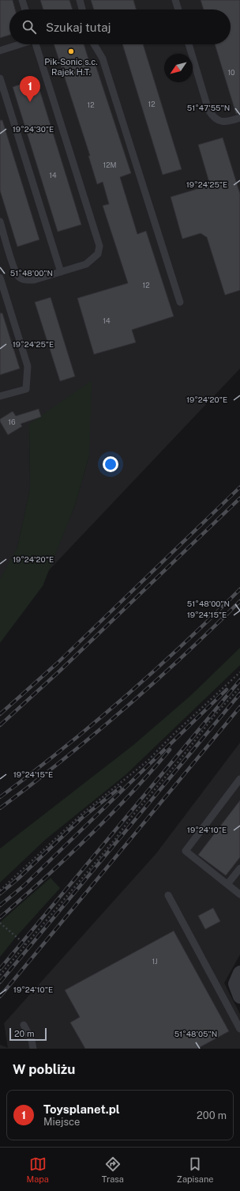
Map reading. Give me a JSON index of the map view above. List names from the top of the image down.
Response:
{
  "places": ["Pik-Sonic s.c. Rajek H.T."],
  "house_numbers": [
    "10",
    "12",
    "12",
    "12M",
    "14",
    "12",
    "14",
    "16",
    "1J"
  ],
  "scale_bar": "20 m",
  "north": "bottom left",
  "page": {
    "search": "Szukaj tutaj",
    "pins": "1",
    "scale": "20 m",
    "heading": "W pobliżu",
    "list": [
      {
        "mark": "1",
        "name": "Toysplanet.pl",
        "note": "Miejsce",
        "value": "200 m"
      }
    ],
    "nav": ["Mapa", "Trasa", "Zapisane"]
  },
  "coordinates": [
    "51°47'55\"N",
    "19°24'30\"E",
    "19°24'25\"E",
    "51°48'00\"N",
    "19°24'20\"E",
    "19°24'15\"E",
    "19°24'10\"E",
    "51°48'05\"N"
  ]
}
